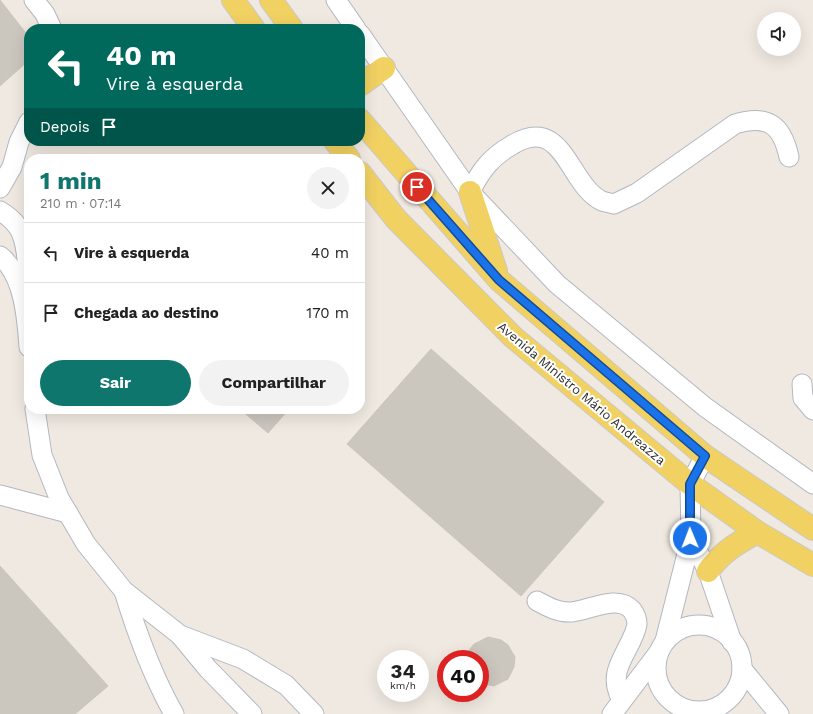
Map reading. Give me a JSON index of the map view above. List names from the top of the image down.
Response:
{
  "streets": {
    "main road": ["Avenida Ministro Mário Andreazza"]
  },
  "page": {
    "turn": ["40 m", "Vire à esquerda"],
    "then": "Depois",
    "heading": ["1 min", "210 m · 07:14"],
    "list": [
      {
        "name": "Vire à esquerda",
        "value": "40 m"
      },
      {
        "name": "Chegada ao destino",
        "value": "170 m"
      }
    ],
    "buttons": ["Sair", "Compartilhar"],
    "speed": "34 km/h",
    "limit": "40"
  }
}
